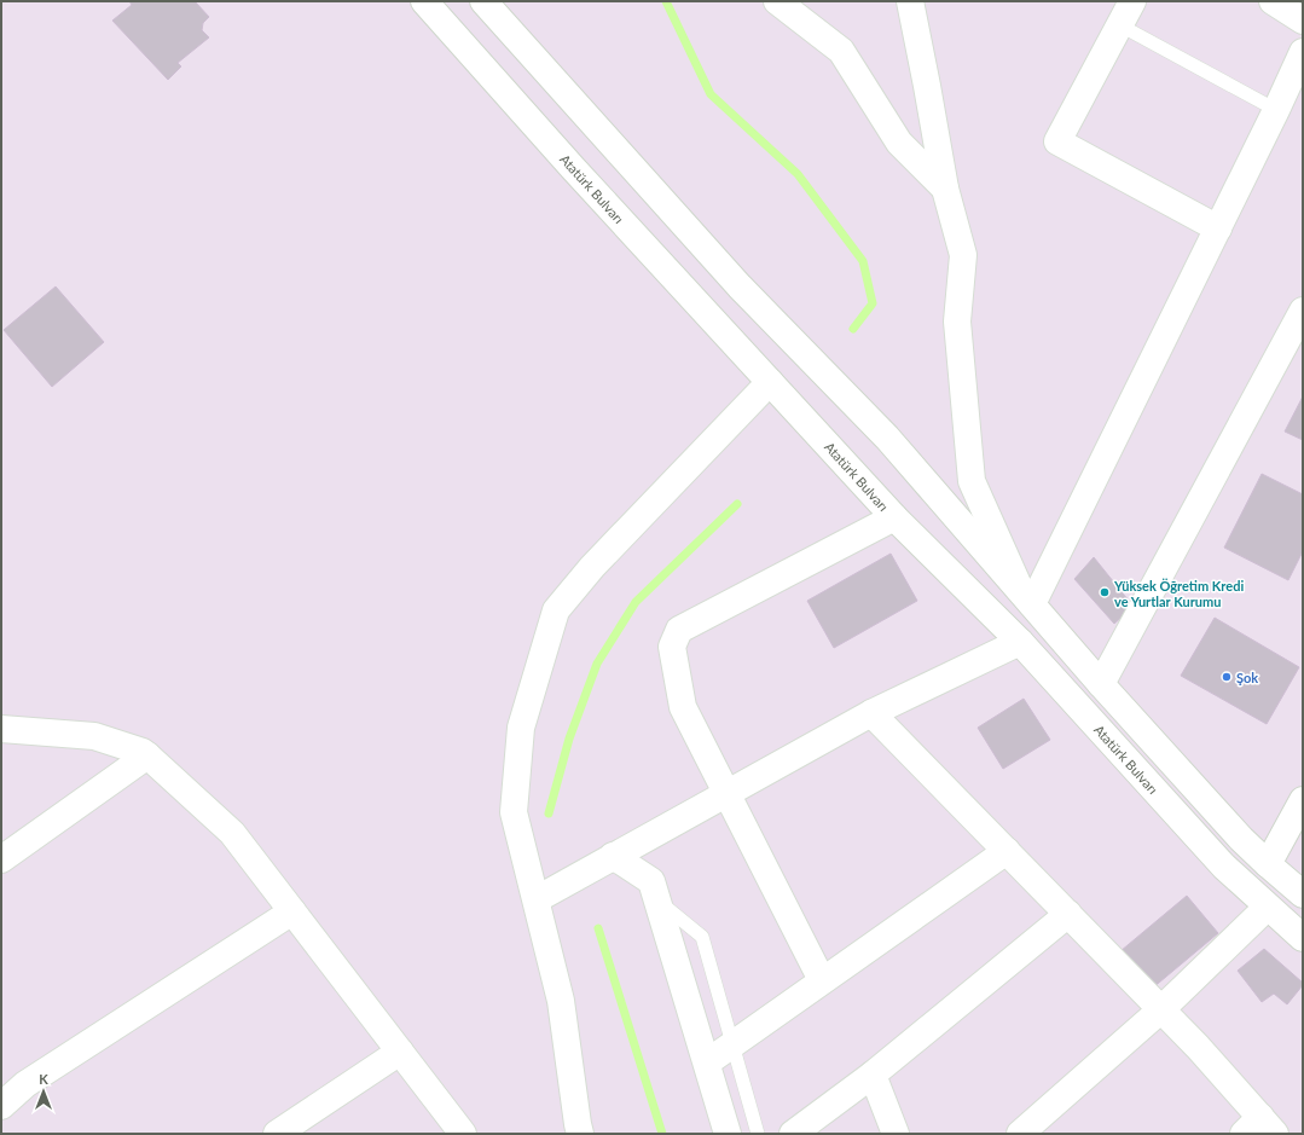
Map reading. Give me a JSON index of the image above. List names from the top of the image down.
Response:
{
  "streets": {
    "street": ["Atatürk Bulvarı"]
  },
  "places": ["Yüksek Öğretim Kredi ve Yurtlar Kurumu", "Şok"],
  "north": "top"
}
